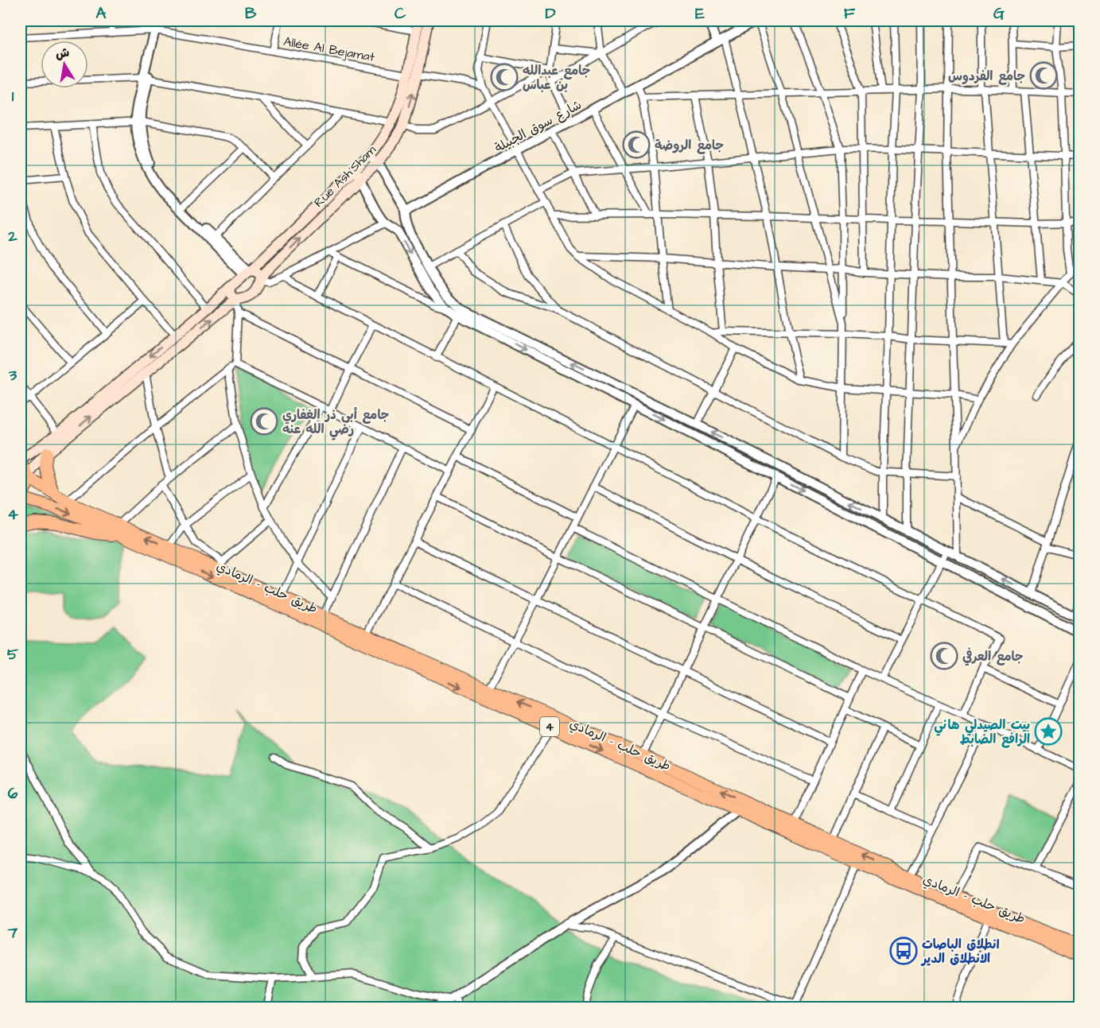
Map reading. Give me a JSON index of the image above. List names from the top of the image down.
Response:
{
  "streets": {
    "highway": ["طريق حلب - الرمادي", "4"],
    "main road": ["Rue Ash'Sham"],
    "street": ["Allée Al Bejamat", "شارع سوق الجبيلة"]
  },
  "crossings": [
    ["Allée Al Bejamat", "Rue Ash'Sham"],
    ["طريق حلب - الرمادي", "4"]
  ],
  "places": {
    "mosque": [
      "جامع الفردوس",
      "جامع عبدالله بن عباس",
      "جامع الروضة",
      "جامع أبي ذر الغفاري رضي الله عنه",
      "جامع العرفي"
    ],
    "place": ["بيت الصيدلي هاني الرافع الضابط"],
    "bus stop": ["انطلاق الباصات الانطلاق الدير"]
  },
  "north": "top",
  "grid": {
    "columns": [
      "A",
      "B",
      "C",
      "D",
      "E",
      "F",
      "G"
    ],
    "rows": [
      "1",
      "2",
      "3",
      "4",
      "5",
      "6",
      "7"
    ]
  }
}
